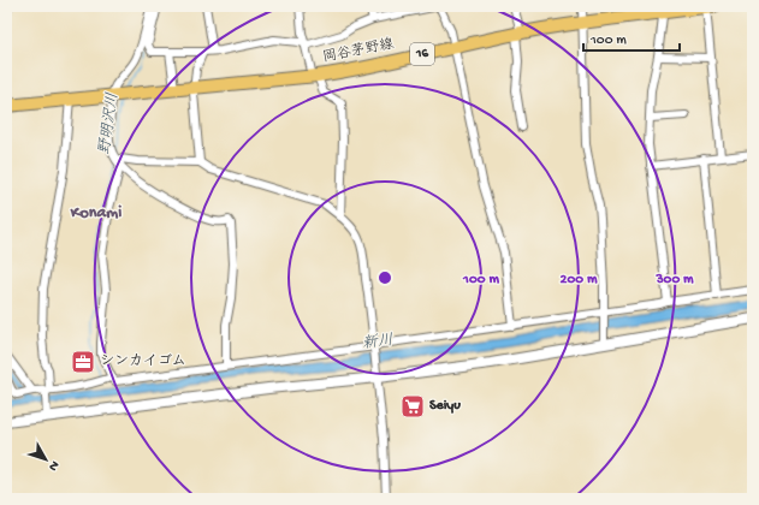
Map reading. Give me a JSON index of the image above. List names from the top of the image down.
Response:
{
  "streets": {
    "main road": ["岡谷茅野線", "16"]
  },
  "districts": ["Konami"],
  "water": ["野明沢川", "新川"],
  "places": {
    "office": ["シンカイゴム"],
    "supermarket": ["Seiyu"]
  },
  "scale_bar": "100 m",
  "north": "bottom right",
  "rings": ["100 m", "200 m", "300 m"]
}
